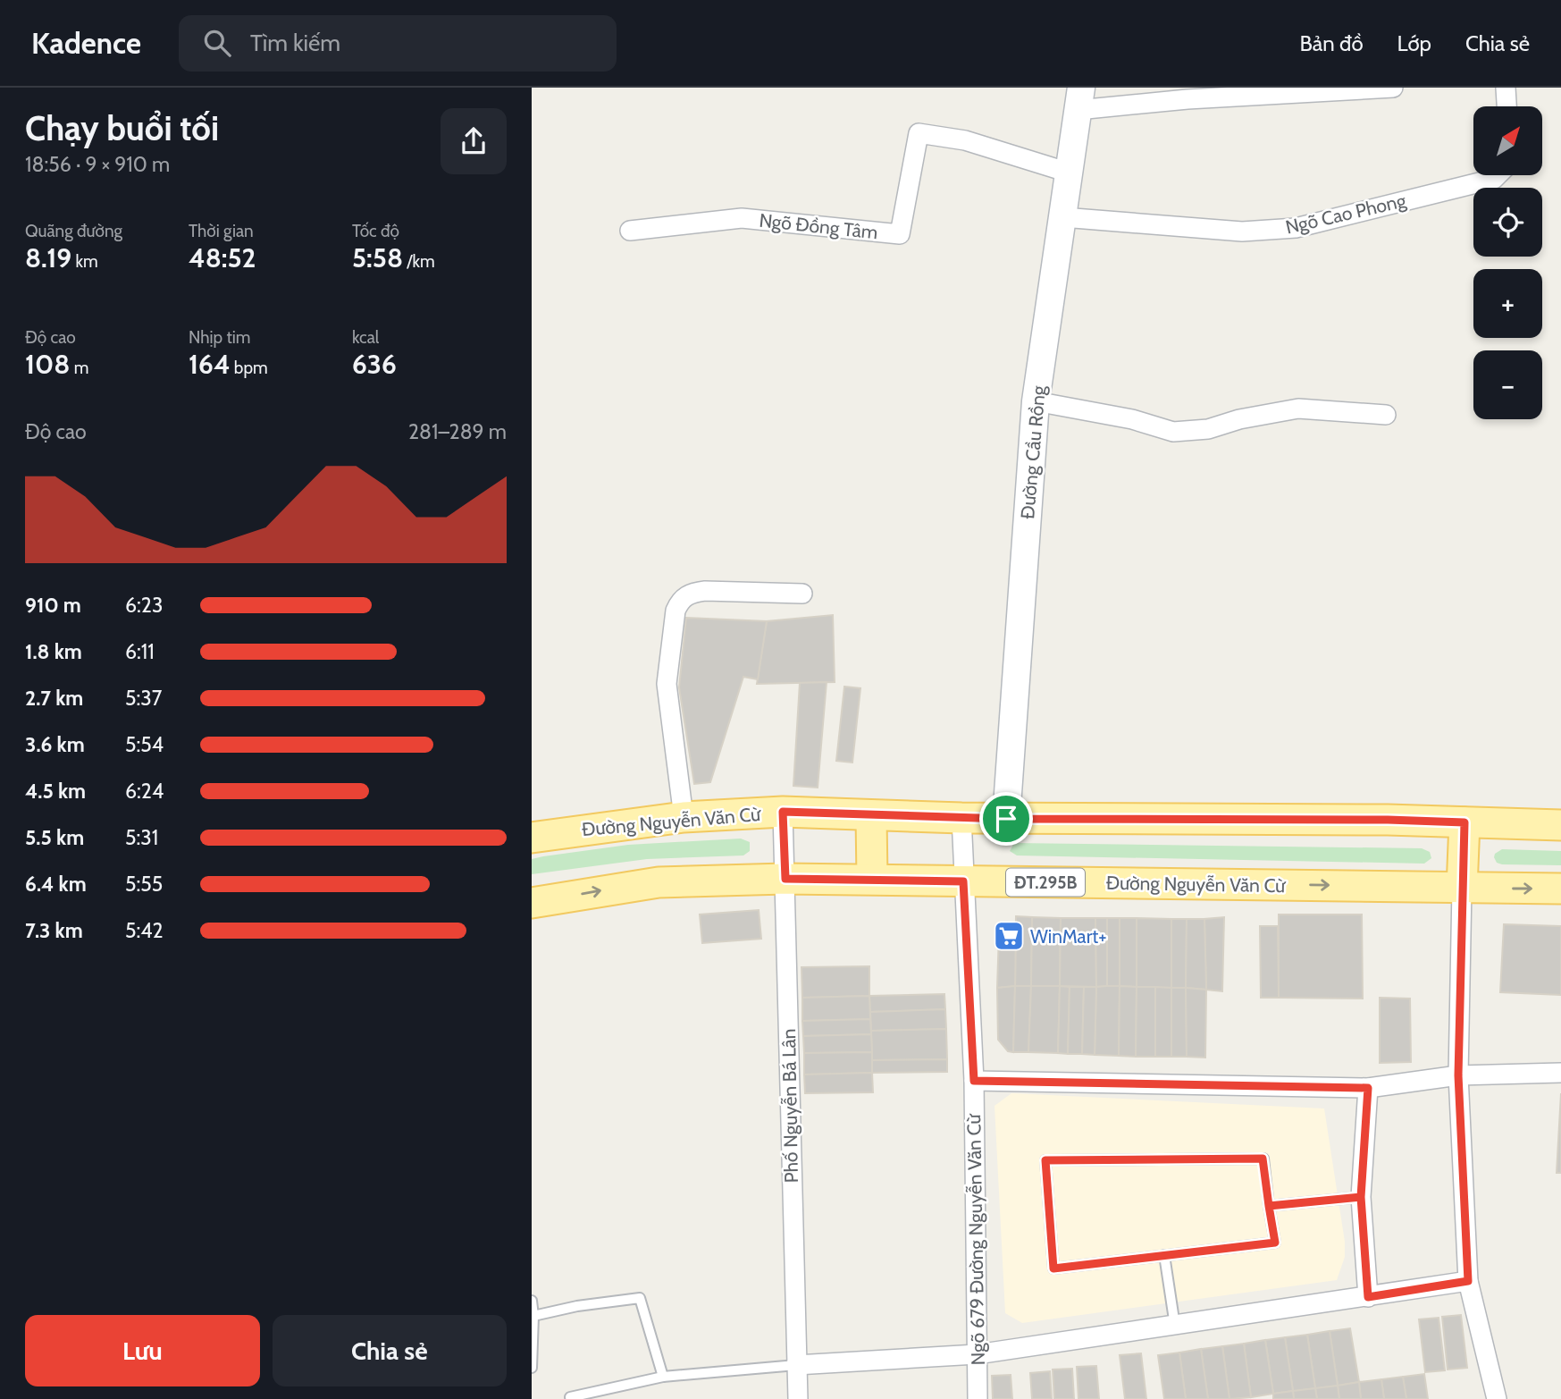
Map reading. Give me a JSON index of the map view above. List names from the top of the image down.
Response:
{
  "streets": {
    "main road": ["Đường Nguyễn Văn Cừ", "ĐT.295B"],
    "street": [
      "Ngõ Cao Phong",
      "Ngõ Đồng Tâm",
      "Đường Cầu Rồng",
      "Phố Nguyễn Bá Lân",
      "Ngõ 679 Đường Nguyễn Văn Cừ"
    ]
  },
  "crossings": [
    ["Ngõ Cao Phong", "Đường Cầu Rồng"],
    ["Ngõ Đồng Tâm", "Đường Cầu Rồng"],
    ["Đường Cầu Rồng", "Đường Nguyễn Văn Cừ"],
    ["Đường Nguyễn Văn Cừ", "Phố Nguyễn Bá Lân"],
    ["Đường Nguyễn Văn Cừ", "Ngõ 679 Đường Nguyễn Văn Cừ"]
  ],
  "places": {
    "supermarket": ["WinMart+"]
  },
  "north": "top right",
  "page": {
    "header": "Kadence",
    "search": "Tìm kiếm",
    "nav": ["Bản đồ", "Lớp", "Chia sẻ"],
    "heading": ["Chạy buổi tối", "18:56 · 9 × 910 m"],
    "map_buttons": ["+", "−"],
    "stats": [
      ["Quãng đường", "8.19 km"],
      ["Thời gian", "48:52"],
      ["Tốc độ", "5:58 /km"],
      ["Độ cao", "108 m"],
      ["Nhịp tim", "164 bpm"],
      ["kcal", "636"]
    ],
    "chart": ["Độ cao", "281–289 m"],
    "list": [
      {
        "name": "910 m",
        "note": "6:23"
      },
      {
        "name": "1.8 km",
        "note": "6:11"
      },
      {
        "name": "2.7 km",
        "note": "5:37"
      },
      {
        "name": "3.6 km",
        "note": "5:54"
      },
      {
        "name": "4.5 km",
        "note": "6:24"
      },
      {
        "name": "5.5 km",
        "note": "5:31"
      },
      {
        "name": "6.4 km",
        "note": "5:55"
      },
      {
        "name": "7.3 km",
        "note": "5:42"
      }
    ],
    "buttons": ["Lưu", "Chia sẻ"]
  }
}
